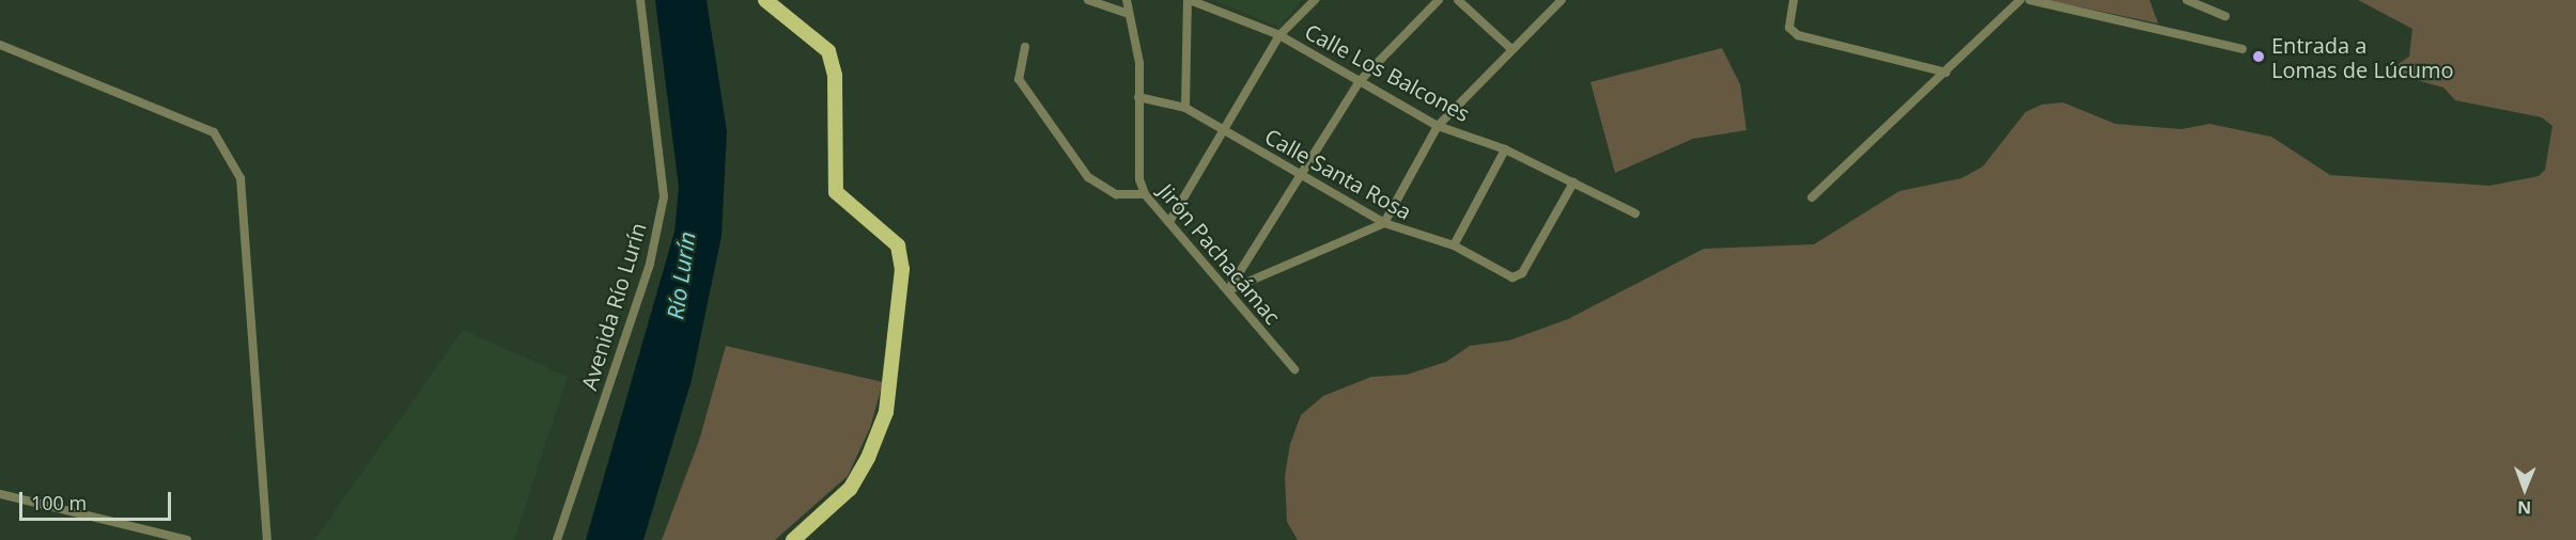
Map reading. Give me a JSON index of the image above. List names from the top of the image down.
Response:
{
  "streets": {
    "street": [
      "Calle Los Balcones",
      "Calle Santa Rosa",
      "Jirón Pachacámac",
      "Avenida Río Lurín"
    ]
  },
  "crossings": [
    ["Calle Los Balcones", "Calle Santa Rosa"],
    ["Calle Santa Rosa", "Jirón Pachacámac"]
  ],
  "water": ["Río Lurín"],
  "places": ["Entrada a Lomas de Lúcumo"],
  "scale_bar": "100 m",
  "north": "bottom"
}
